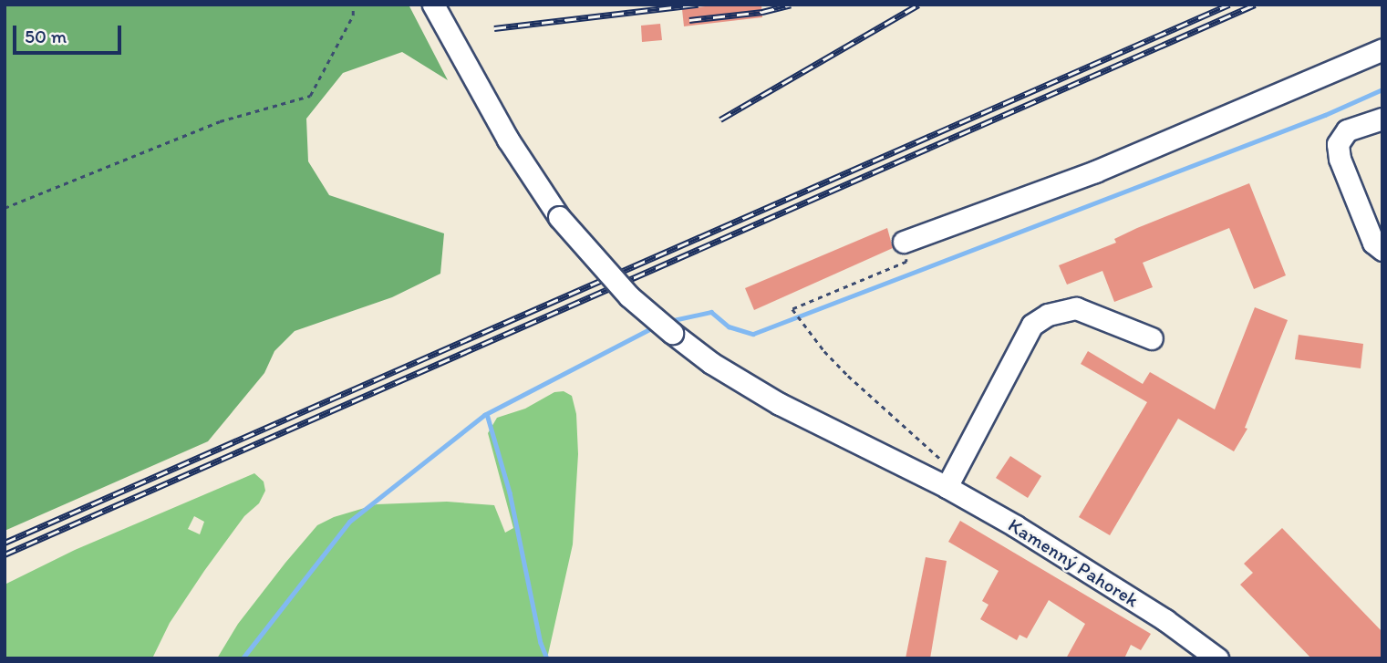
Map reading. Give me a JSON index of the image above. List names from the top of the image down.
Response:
{
  "streets": {
    "street": ["Kamenný Pahorek"]
  },
  "scale_bar": "50 m"
}
